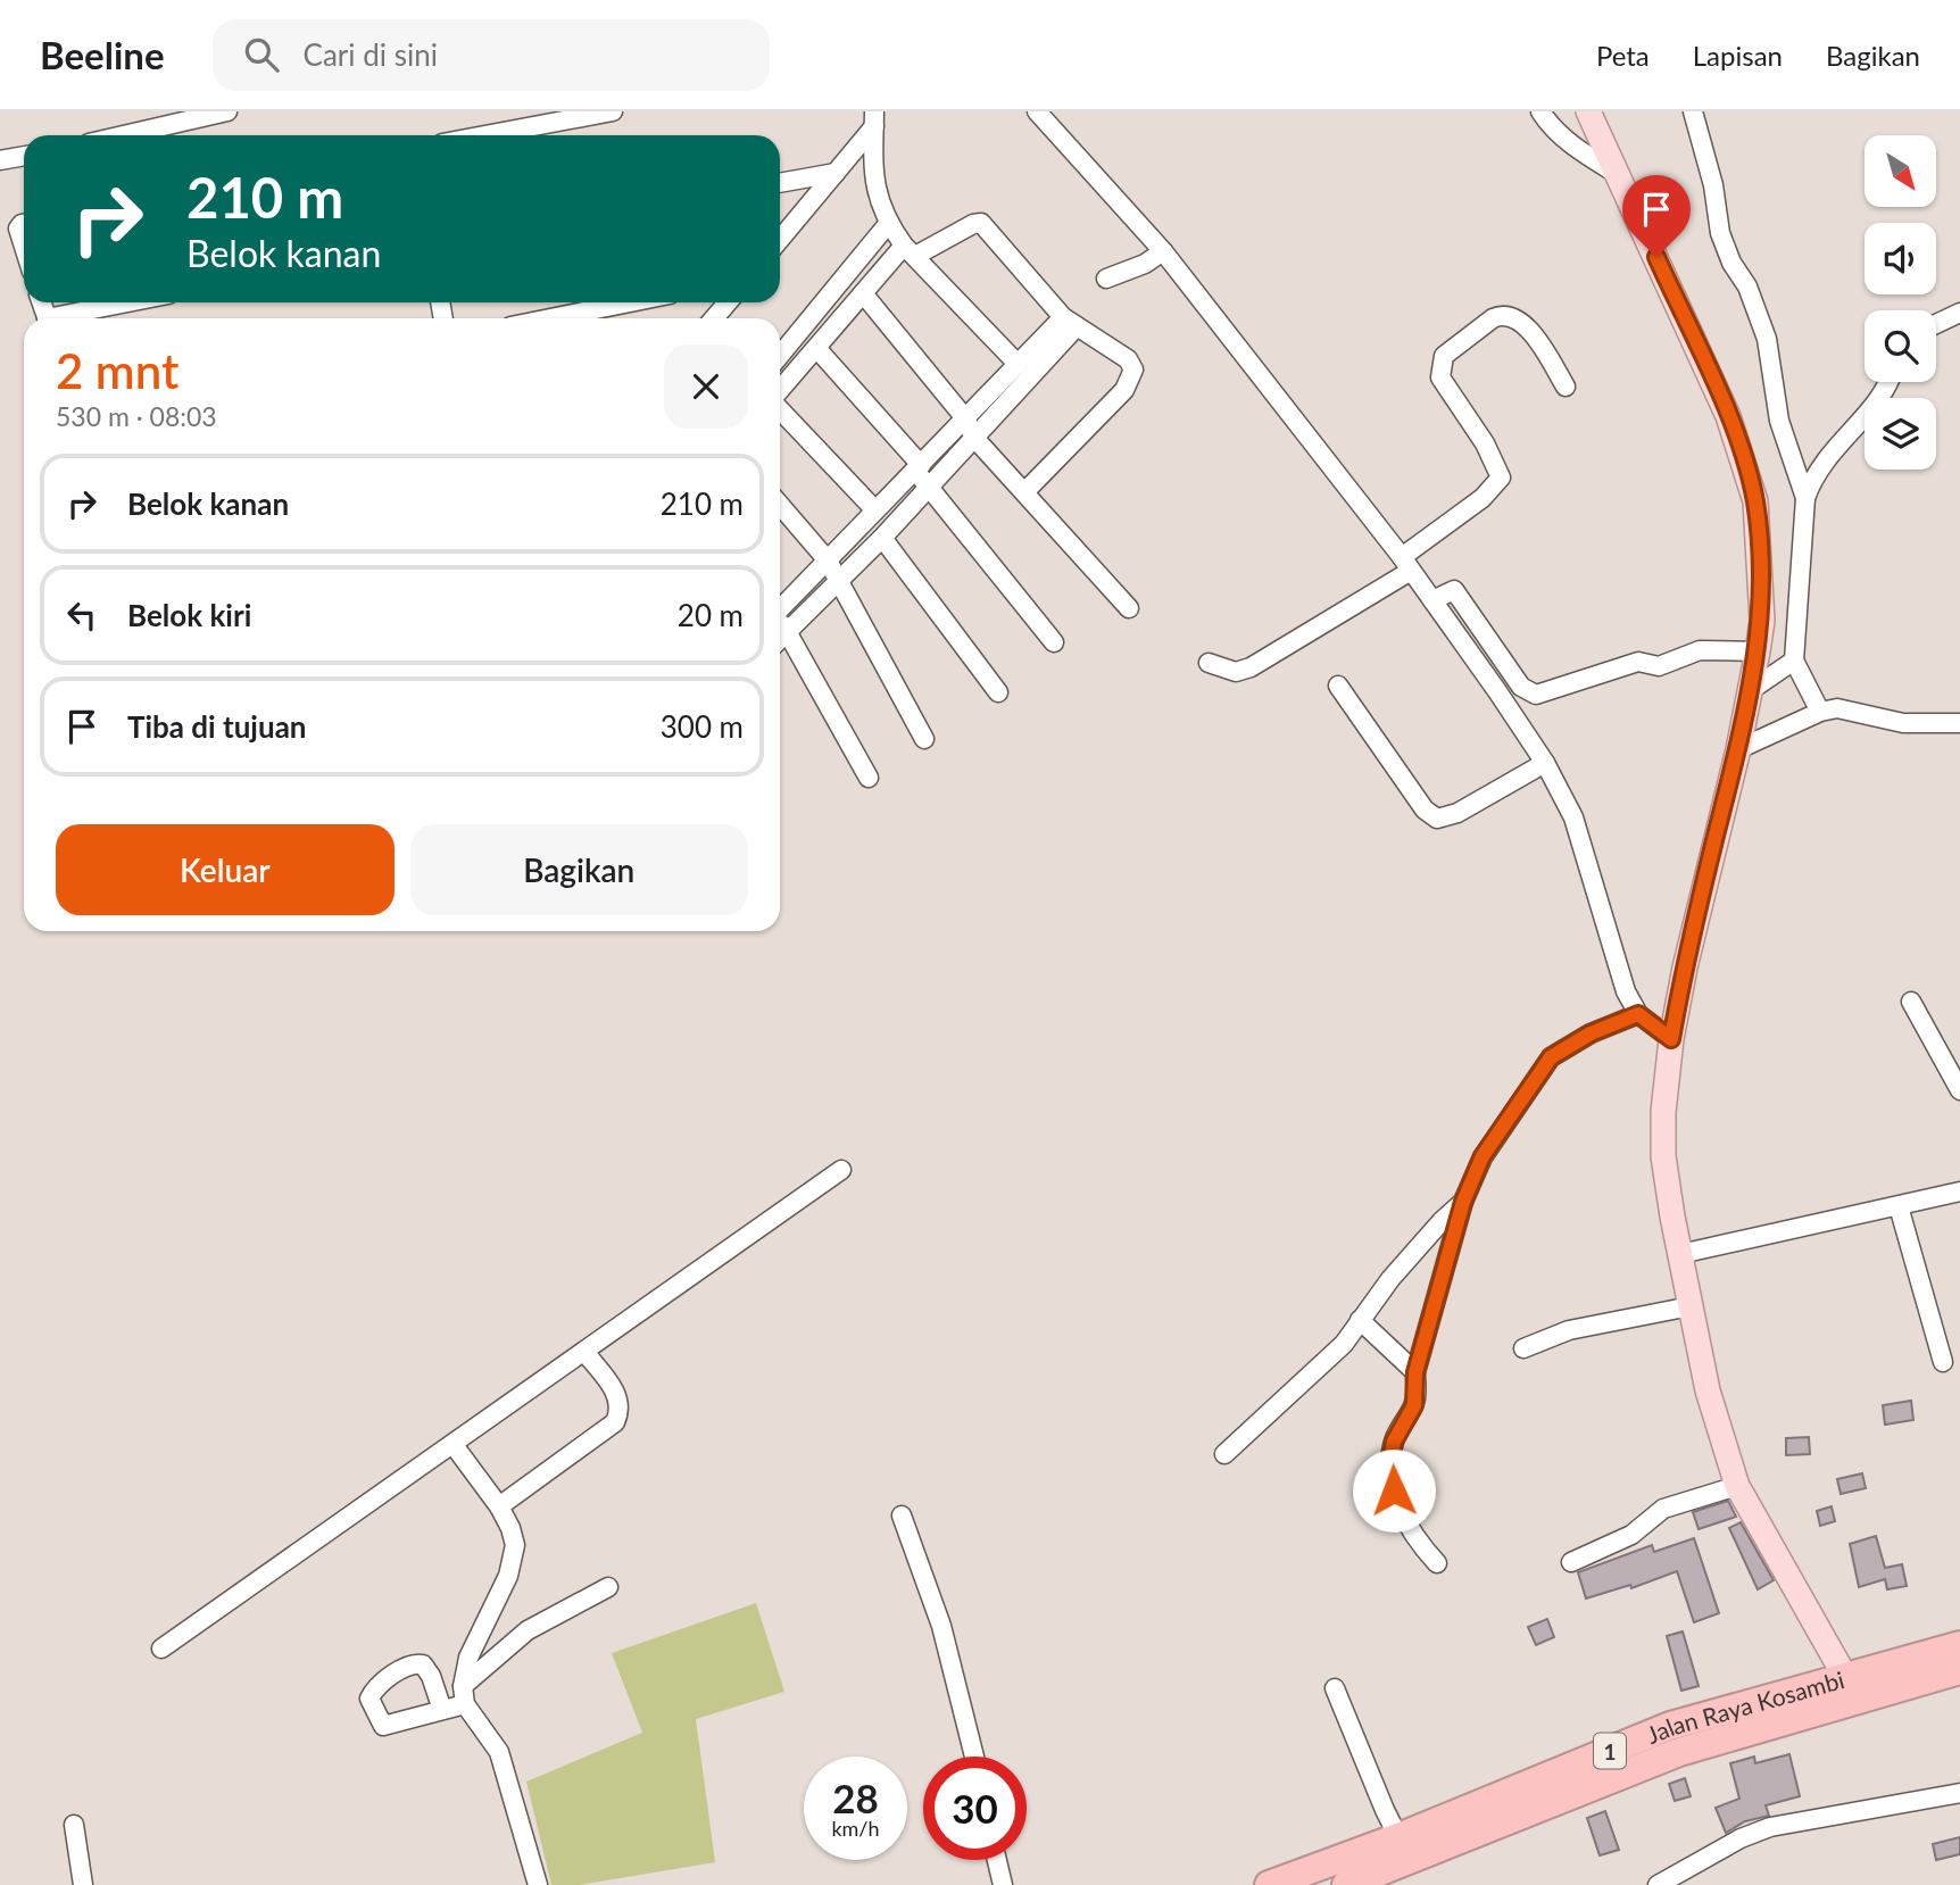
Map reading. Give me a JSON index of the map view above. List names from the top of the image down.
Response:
{
  "streets": {
    "highway": ["Jalan Raya Kosambi", "1"]
  },
  "north": "bottom right",
  "page": {
    "header": "Beeline",
    "search": "Cari di sini",
    "nav": ["Peta", "Lapisan", "Bagikan"],
    "turn": ["210 m", "Belok kanan"],
    "heading": ["2 mnt", "530 m · 08:03"],
    "list": [
      {
        "name": "Belok kanan",
        "value": "210 m"
      },
      {
        "name": "Belok kiri",
        "value": "20 m"
      },
      {
        "name": "Tiba di tujuan",
        "value": "300 m"
      }
    ],
    "buttons": ["Keluar", "Bagikan"],
    "speed": "28 km/h",
    "limit": "30"
  }
}
